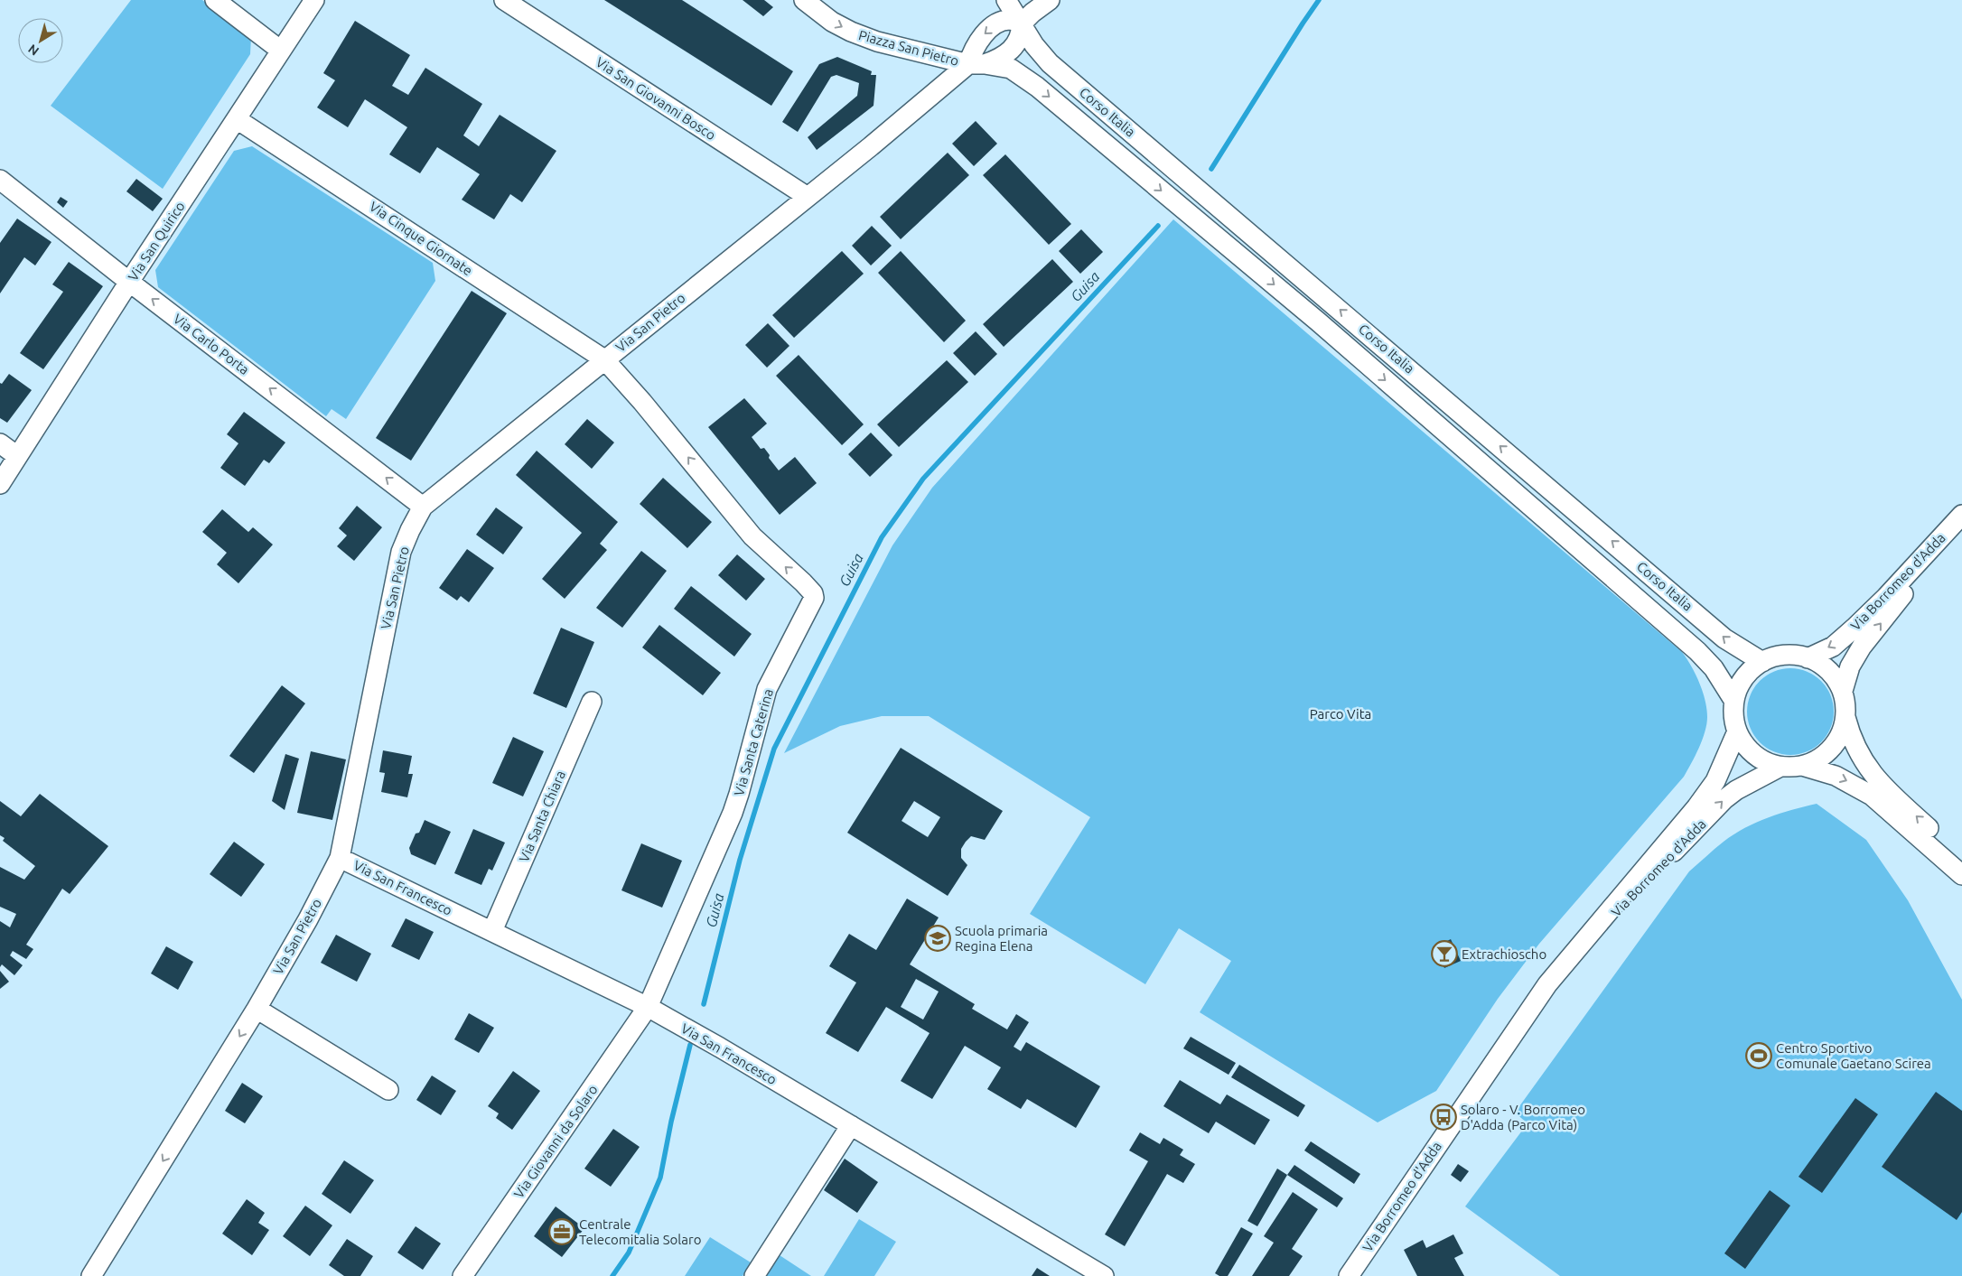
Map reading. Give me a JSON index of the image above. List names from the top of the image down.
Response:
{
  "streets": {
    "street": [
      "Piazza San Pietro",
      "Via San Giovanni Bosco",
      "Corso Italia",
      "Via Cinque Giornate",
      "Via San Quirico",
      "Via San Pietro",
      "Via Carlo Porta",
      "Via Borromeo d'Adda",
      "Via Santa Caterina",
      "Via Santa Chiara",
      "Via San Francesco",
      "Via Giovanni da Solaro"
    ]
  },
  "crossings": [
    ["Piazza San Pietro", "Corso Italia"],
    ["Piazza San Pietro", "Via San Pietro"],
    ["Via San Giovanni Bosco", "Via San Pietro"],
    ["Corso Italia", "Via Borromeo d'Adda"],
    ["Via Cinque Giornate", "Via San Quirico"],
    ["Via Cinque Giornate", "Via San Pietro"],
    ["Via Cinque Giornate", "Via Santa Caterina"],
    ["Via San Quirico", "Via Carlo Porta"],
    ["Via San Pietro", "Via Carlo Porta"],
    ["Via San Pietro", "Via Santa Caterina"],
    ["Via San Pietro", "Via San Francesco"],
    ["Via Santa Caterina", "Via San Francesco"],
    ["Via Santa Caterina", "Via Giovanni da Solaro"],
    ["Via Santa Chiara", "Via San Francesco"],
    ["Via San Francesco", "Via Giovanni da Solaro"]
  ],
  "one_way": ["Via Carlo Porta", "Via Santa Caterina"],
  "water": ["Guisa"],
  "parks": ["Parco Vita"],
  "places": {
    "school or university": ["Scuola primaria Regina Elena"],
    "bar": ["Extrachioscho"],
    "sports": ["Centro Sportivo Comunale Gaetano Scirea"],
    "bus stop": ["Solaro - V. Borromeo D'Adda (Parco Vita)"],
    "office": ["Centrale Telecomitalia Solaro"]
  },
  "north": "bottom left"
}
